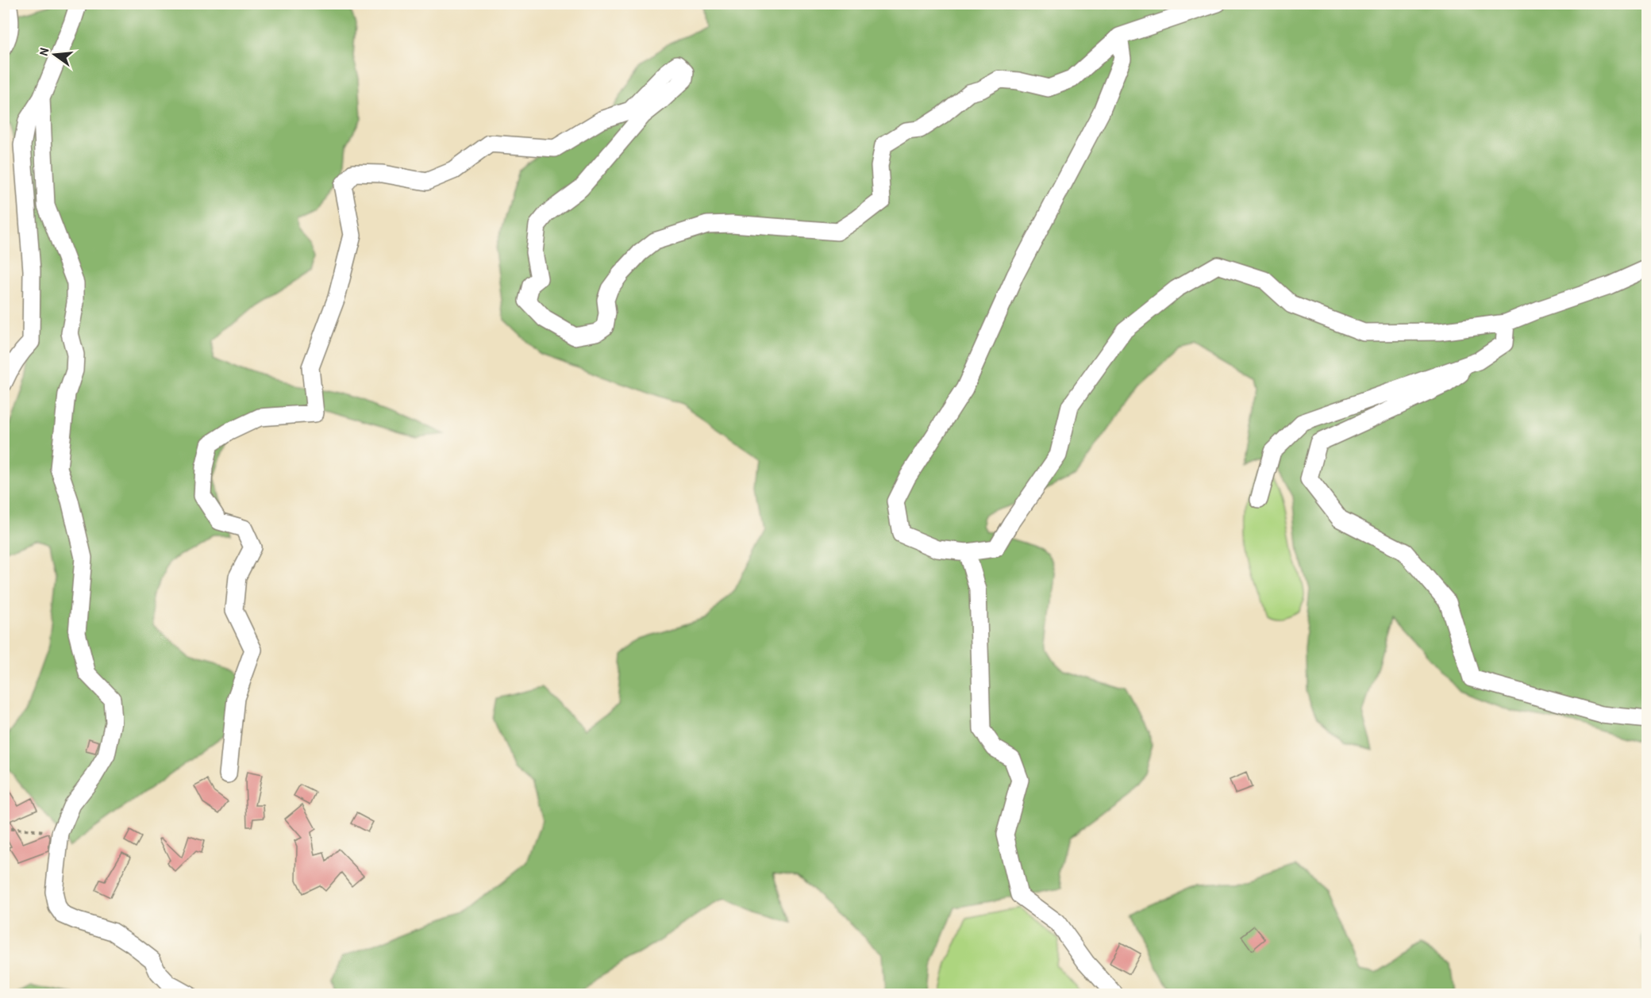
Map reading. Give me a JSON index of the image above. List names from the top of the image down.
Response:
{
  "north": "left"
}
